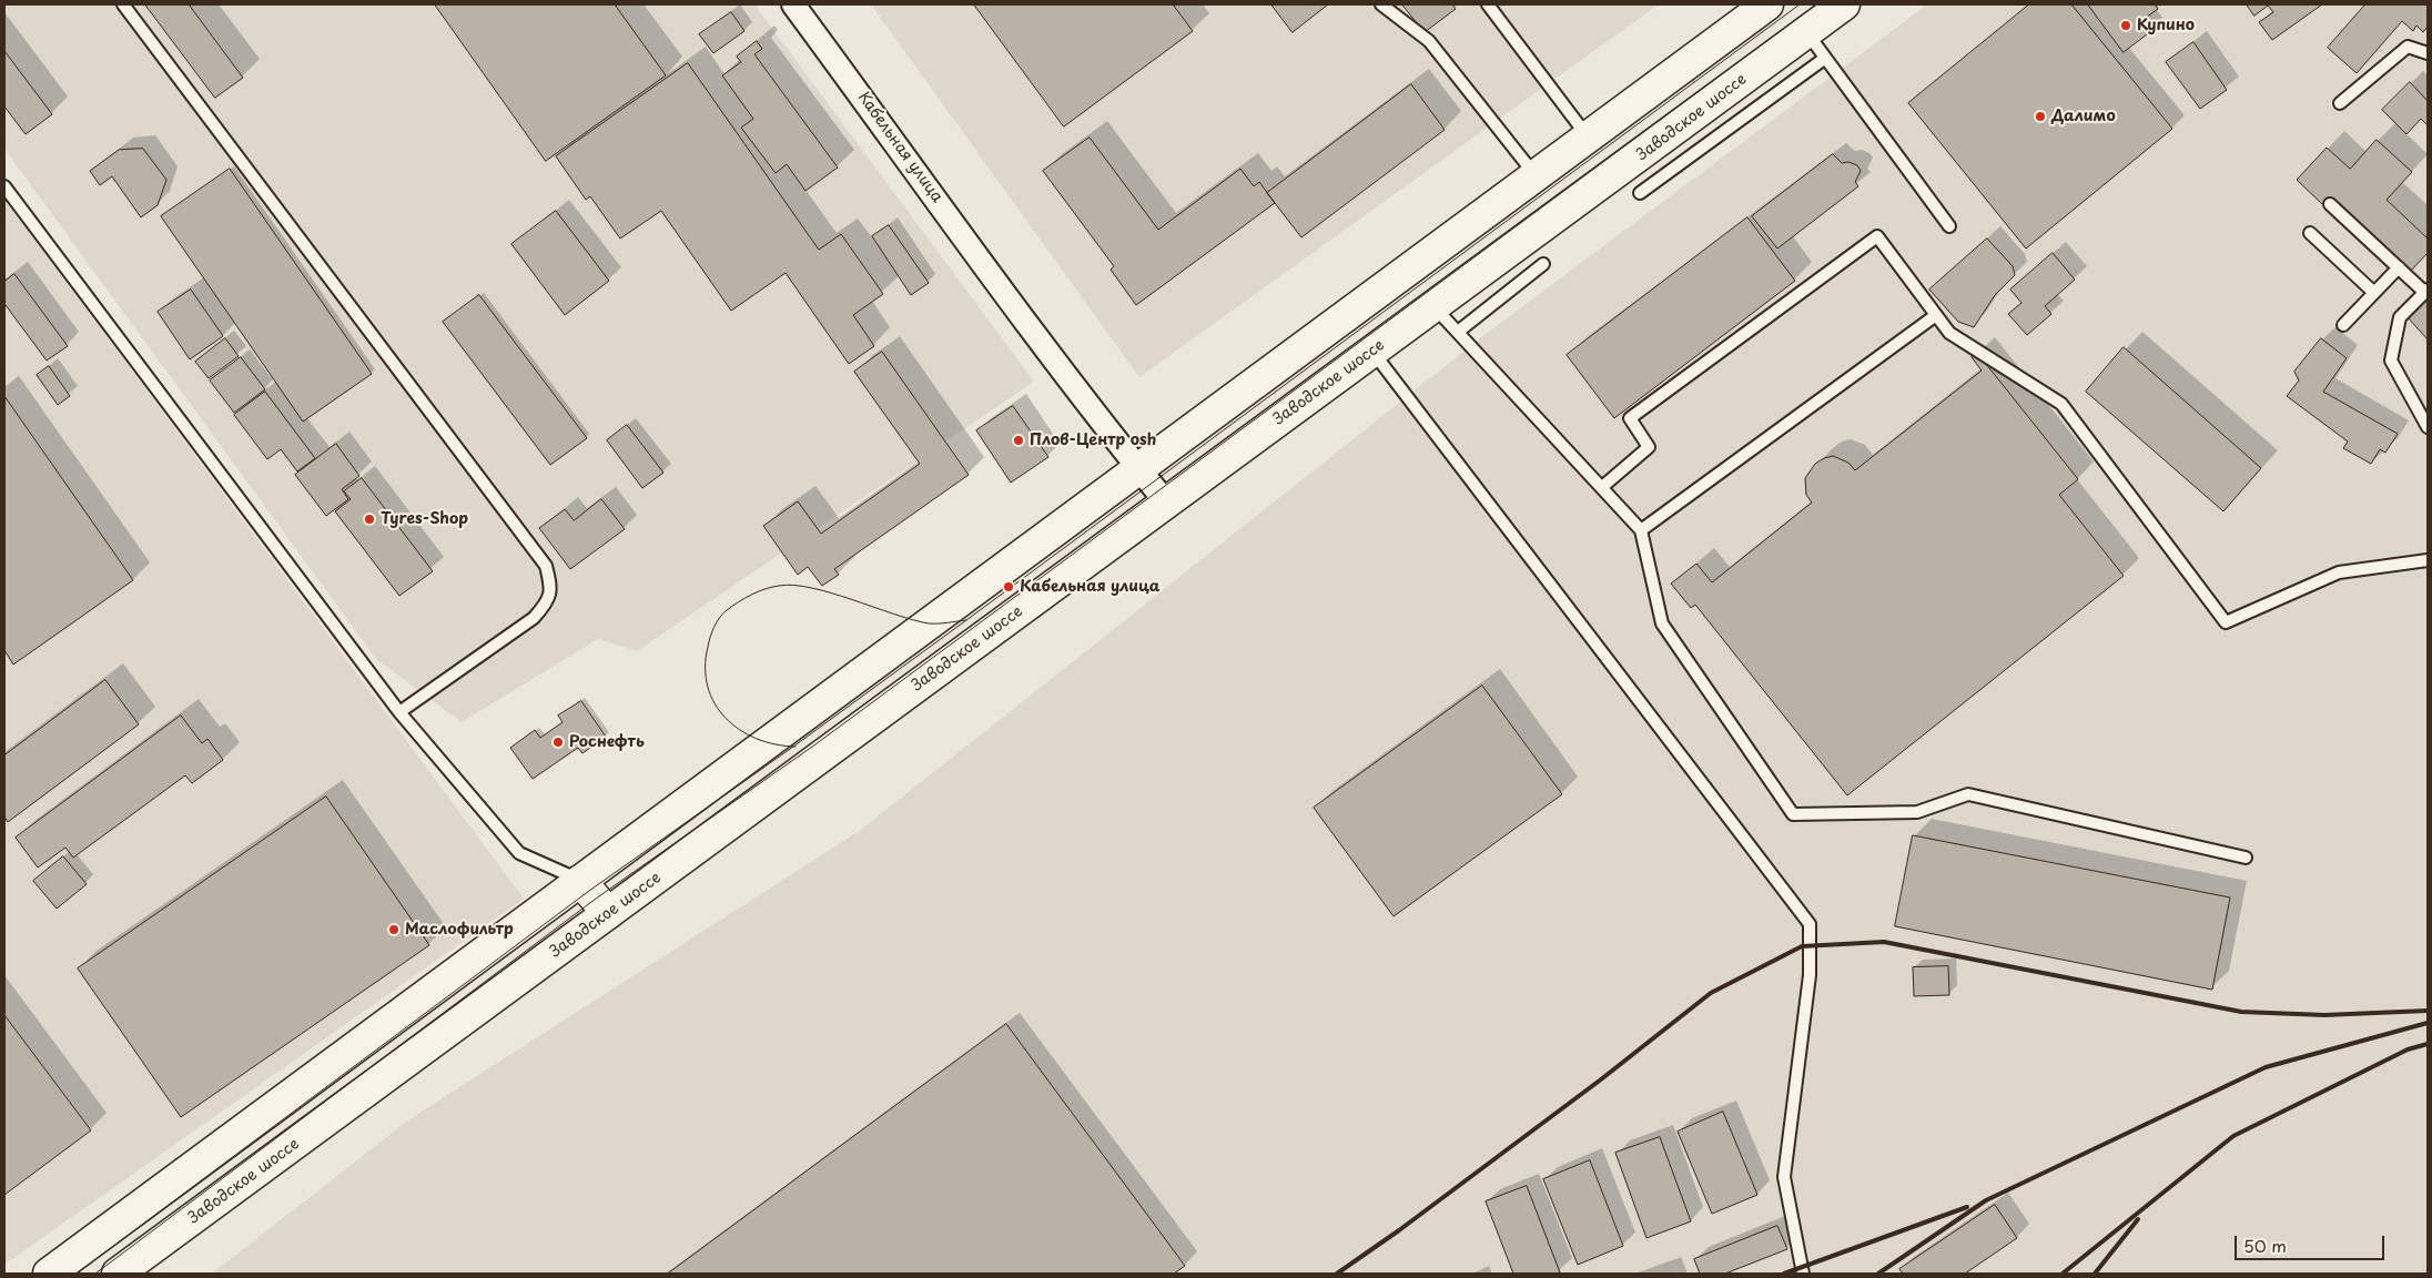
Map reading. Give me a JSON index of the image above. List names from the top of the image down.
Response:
{
  "streets": {
    "main road": ["Заводское шоссе"],
    "street": ["Кабельная улица"]
  },
  "crossings": [
    ["Заводское шоссе", "Кабельная улица"]
  ],
  "places": [
    "Купино",
    "Далимо",
    "Плов-Центр osh",
    "Tyres-Shop",
    "Кабельная улица",
    "Роснефть",
    "Маслофильтр"
  ],
  "scale_bar": "50 m"
}
